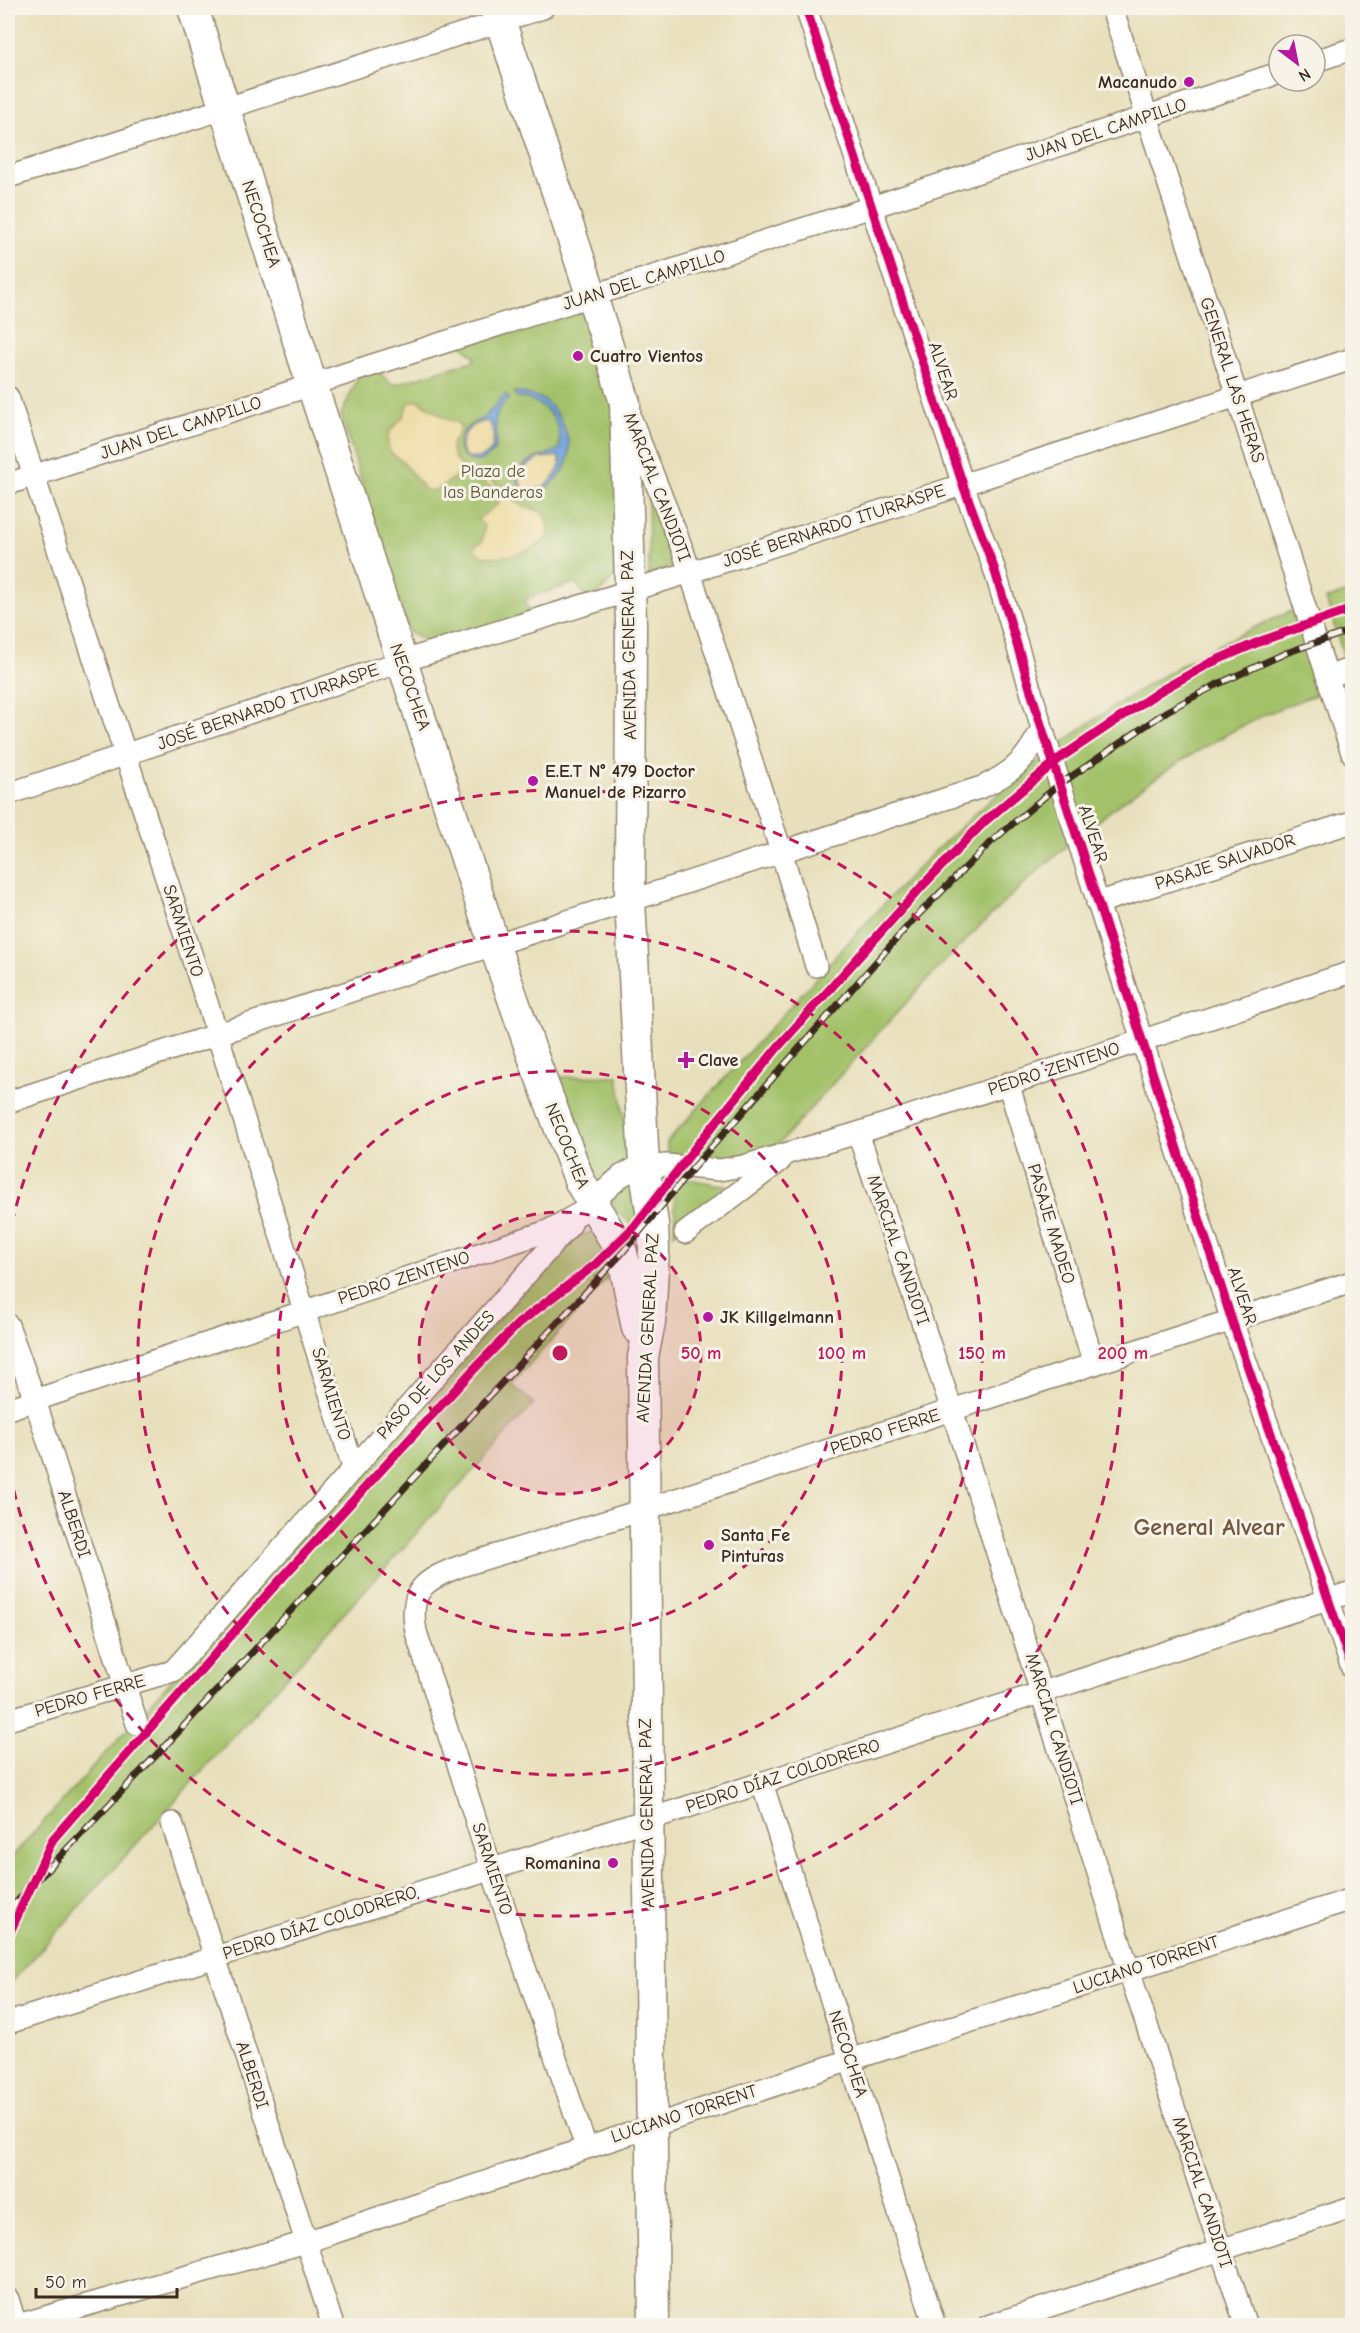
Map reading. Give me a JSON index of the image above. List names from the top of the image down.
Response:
{
  "streets": {
    "main road": ["NECOCHEA", "MARCIAL CANDIOTI", "AVENIDA GENERAL PAZ"],
    "street": [
      "JUAN DEL CAMPILLO",
      "ALVEAR",
      "GENERAL LAS HERAS",
      "JOSÉ BERNARDO ITURRASPE",
      "PASAJE SALVADOR",
      "SARMIENTO",
      "PEDRO ZENTENO",
      "PASAJE MADEO",
      "PASO DE LOS ANDES",
      "PEDRO FERRE",
      "ALBERDI",
      "PEDRO DÍAZ COLODRERO",
      "LUCIANO TORRENT"
    ]
  },
  "crossings": [
    ["JUAN DEL CAMPILLO", "NECOCHEA"],
    ["JUAN DEL CAMPILLO", "ALVEAR"],
    ["JUAN DEL CAMPILLO", "GENERAL LAS HERAS"],
    ["JUAN DEL CAMPILLO", "MARCIAL CANDIOTI"],
    ["JUAN DEL CAMPILLO", "SARMIENTO"],
    ["NECOCHEA", "JOSÉ BERNARDO ITURRASPE"],
    ["NECOCHEA", "AVENIDA GENERAL PAZ"],
    ["NECOCHEA", "PEDRO ZENTENO"],
    ["NECOCHEA", "PASO DE LOS ANDES"],
    ["NECOCHEA", "PEDRO DÍAZ COLODRERO"],
    ["NECOCHEA", "LUCIANO TORRENT"],
    ["ALVEAR", "JOSÉ BERNARDO ITURRASPE"],
    ["ALVEAR", "PASAJE SALVADOR"],
    ["ALVEAR", "PEDRO ZENTENO"],
    ["ALVEAR", "PEDRO FERRE"],
    ["ALVEAR", "PEDRO DÍAZ COLODRERO"],
    ["GENERAL LAS HERAS", "JOSÉ BERNARDO ITURRASPE"],
    ["MARCIAL CANDIOTI", "JOSÉ BERNARDO ITURRASPE"],
    ["MARCIAL CANDIOTI", "AVENIDA GENERAL PAZ"],
    ["MARCIAL CANDIOTI", "PEDRO ZENTENO"],
    ["MARCIAL CANDIOTI", "PEDRO FERRE"],
    ["MARCIAL CANDIOTI", "PEDRO DÍAZ COLODRERO"],
    ["MARCIAL CANDIOTI", "LUCIANO TORRENT"],
    ["JOSÉ BERNARDO ITURRASPE", "AVENIDA GENERAL PAZ"],
    ["JOSÉ BERNARDO ITURRASPE", "SARMIENTO"],
    ["AVENIDA GENERAL PAZ", "PEDRO ZENTENO"],
    ["AVENIDA GENERAL PAZ", "PEDRO FERRE"],
    ["AVENIDA GENERAL PAZ", "PEDRO DÍAZ COLODRERO"],
    ["AVENIDA GENERAL PAZ", "LUCIANO TORRENT"],
    ["SARMIENTO", "PEDRO ZENTENO"],
    ["SARMIENTO", "PASO DE LOS ANDES"],
    ["SARMIENTO", "PEDRO FERRE"],
    ["SARMIENTO", "PEDRO DÍAZ COLODRERO"],
    ["SARMIENTO", "LUCIANO TORRENT"],
    ["PEDRO ZENTENO", "PASAJE MADEO"],
    ["PEDRO ZENTENO", "PASO DE LOS ANDES"],
    ["PEDRO ZENTENO", "ALBERDI"],
    ["PASAJE MADEO", "PEDRO FERRE"],
    ["PASO DE LOS ANDES", "PEDRO FERRE"],
    ["PEDRO FERRE", "ALBERDI"],
    ["ALBERDI", "PEDRO DÍAZ COLODRERO"],
    ["ALBERDI", "LUCIANO TORRENT"]
  ],
  "districts": ["General Alvear"],
  "parks": ["Plaza de las Banderas"],
  "places": {
    "other": [
      "Macanudo",
      "Cuatro Vientos",
      "E.E.T N° 479 Doctor Manuel de Pizarro",
      "JK Killgelmann",
      "Santa Fe Pinturas",
      "Romanina"
    ],
    "health": ["Clave"]
  },
  "scale_bar": "50 m",
  "north": "bottom right",
  "rings": [
    "50 m",
    "100 m",
    "150 m",
    "200 m"
  ]
}
